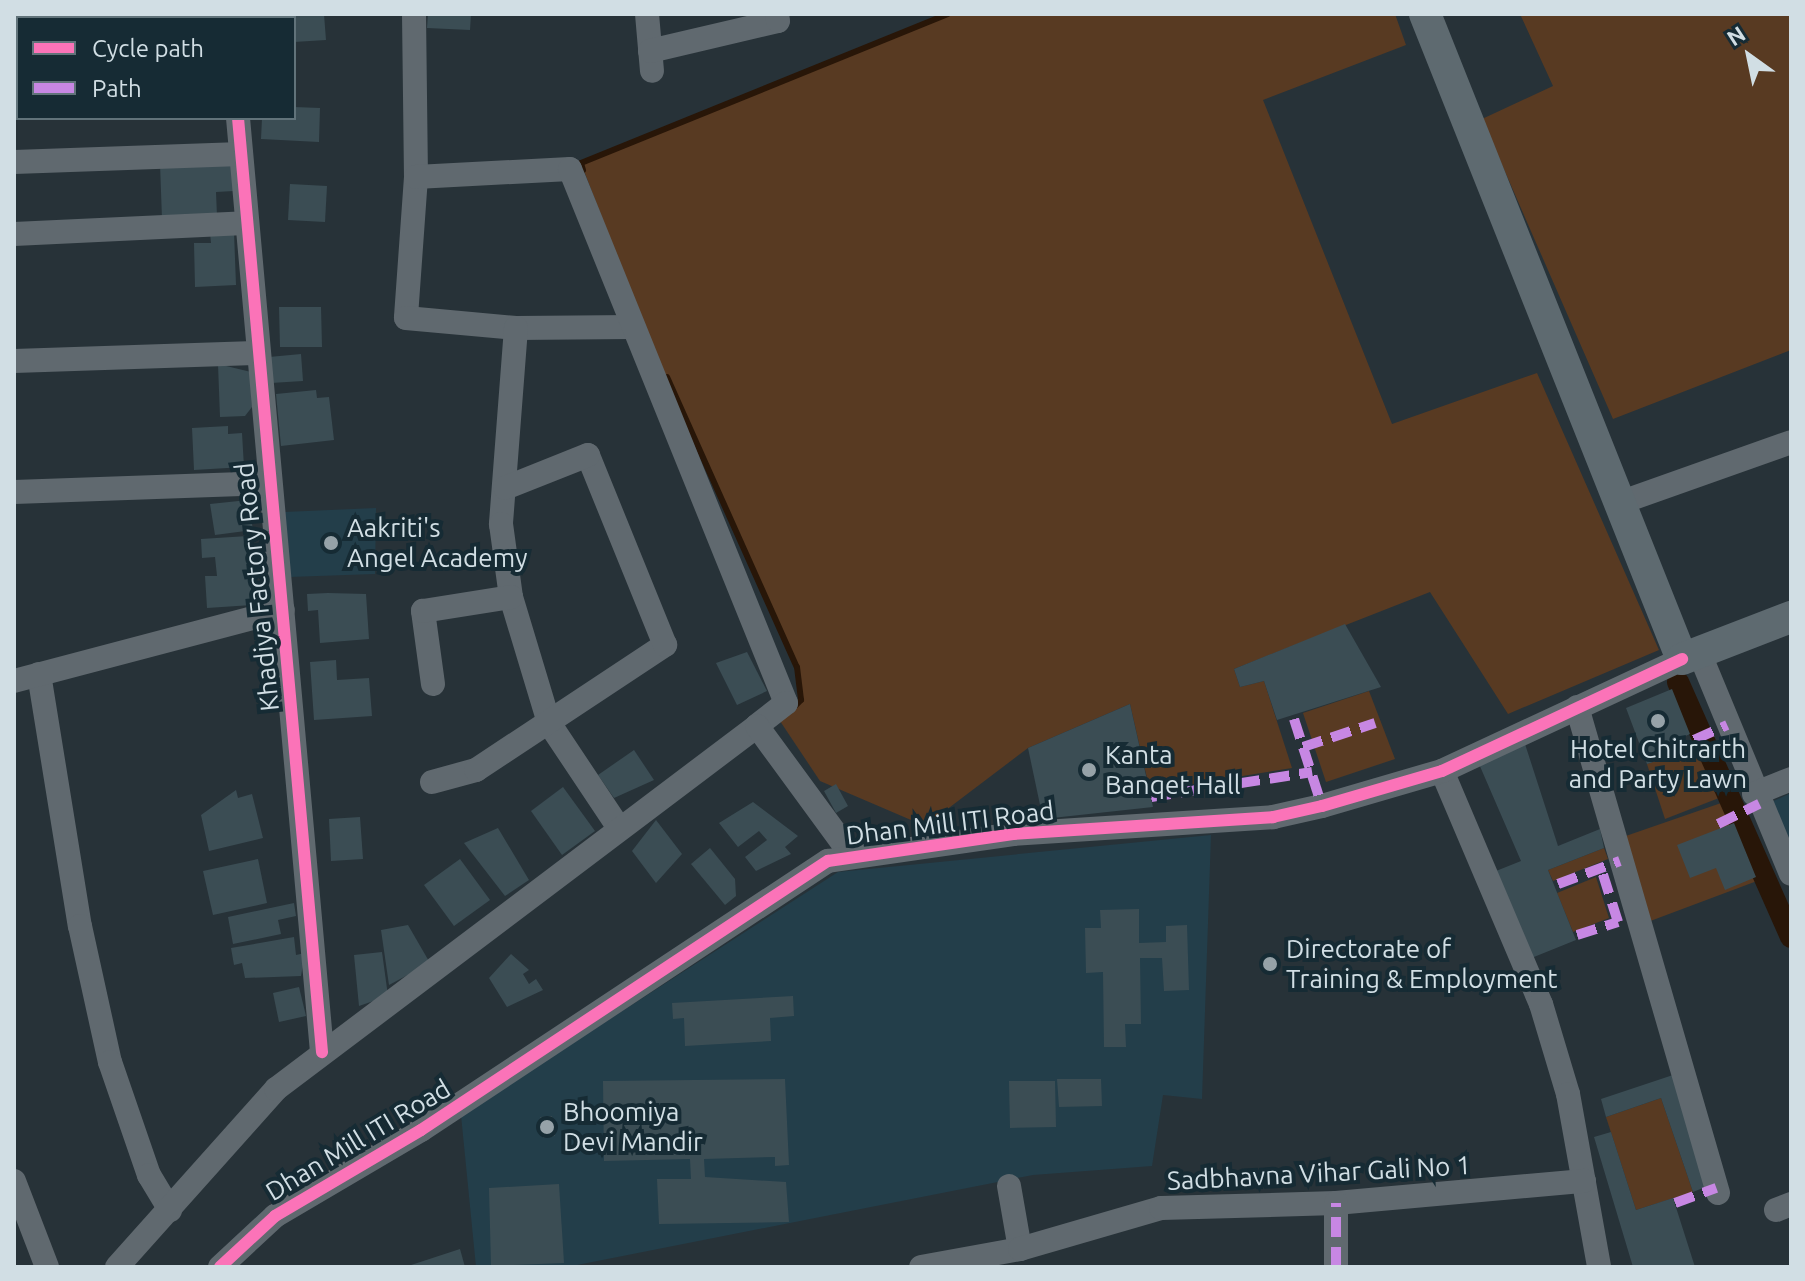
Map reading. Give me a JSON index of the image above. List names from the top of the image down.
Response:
{
  "streets": {
    "street": ["Khadiya Factory Road", "Dhan Mill ITI Road", "Sadbhavna Vihar Gali No 1"]
  },
  "places": [
    "Aakriti's Angel Academy",
    "Hotel Chitrarth and Party Lawn",
    "Kanta Banqet Hall",
    "Directorate of Training & Employment",
    "Bhoomiya Devi Mandir"
  ],
  "legend": ["Cycle path", "Path"],
  "north": "top left"
}
